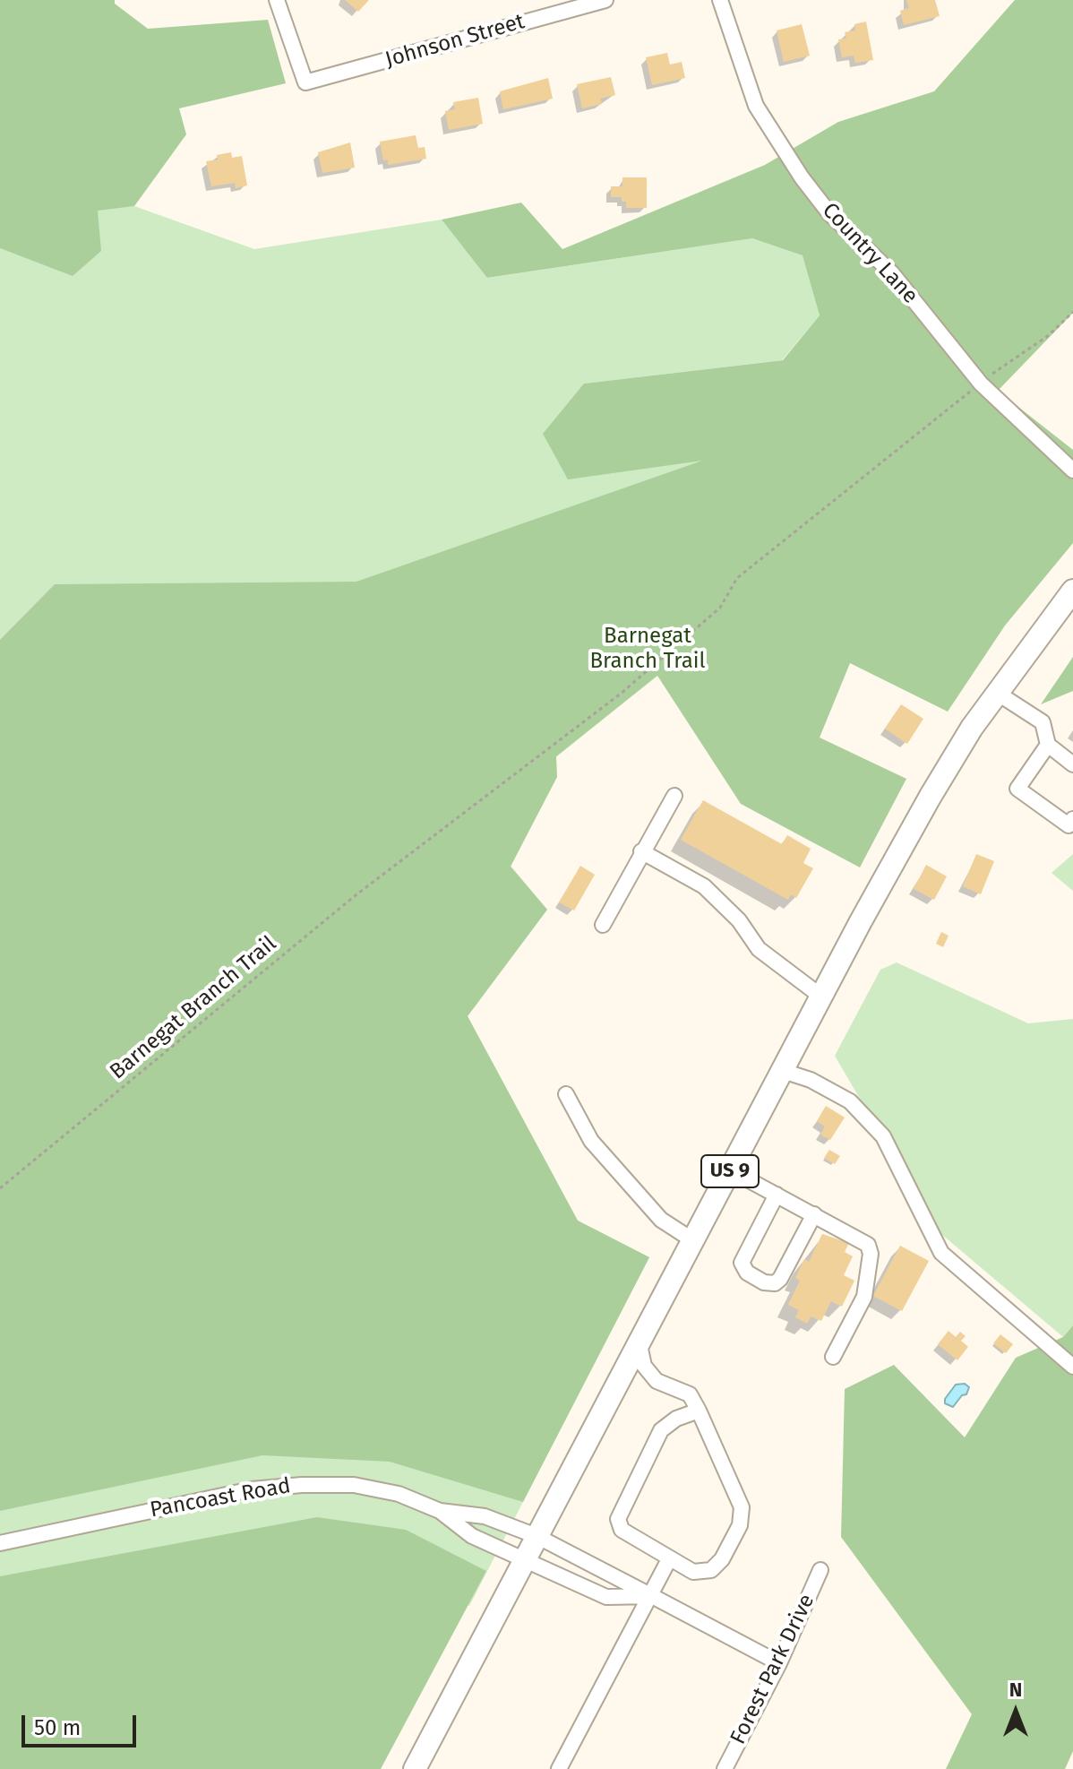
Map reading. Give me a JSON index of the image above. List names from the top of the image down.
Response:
{
  "streets": {
    "highway": ["US 9"],
    "street": [
      "Johnson Street",
      "Country Lane",
      "Pancoast Road",
      "Forest Park Drive"
    ],
    "path": ["Barnegat Branch Trail"]
  },
  "crossings": [
    ["US 9", "Pancoast Road"],
    ["Pancoast Road", "Forest Park Drive"]
  ],
  "parks": ["Barnegat Branch Trail"],
  "scale_bar": "50 m",
  "north": "top"
}
